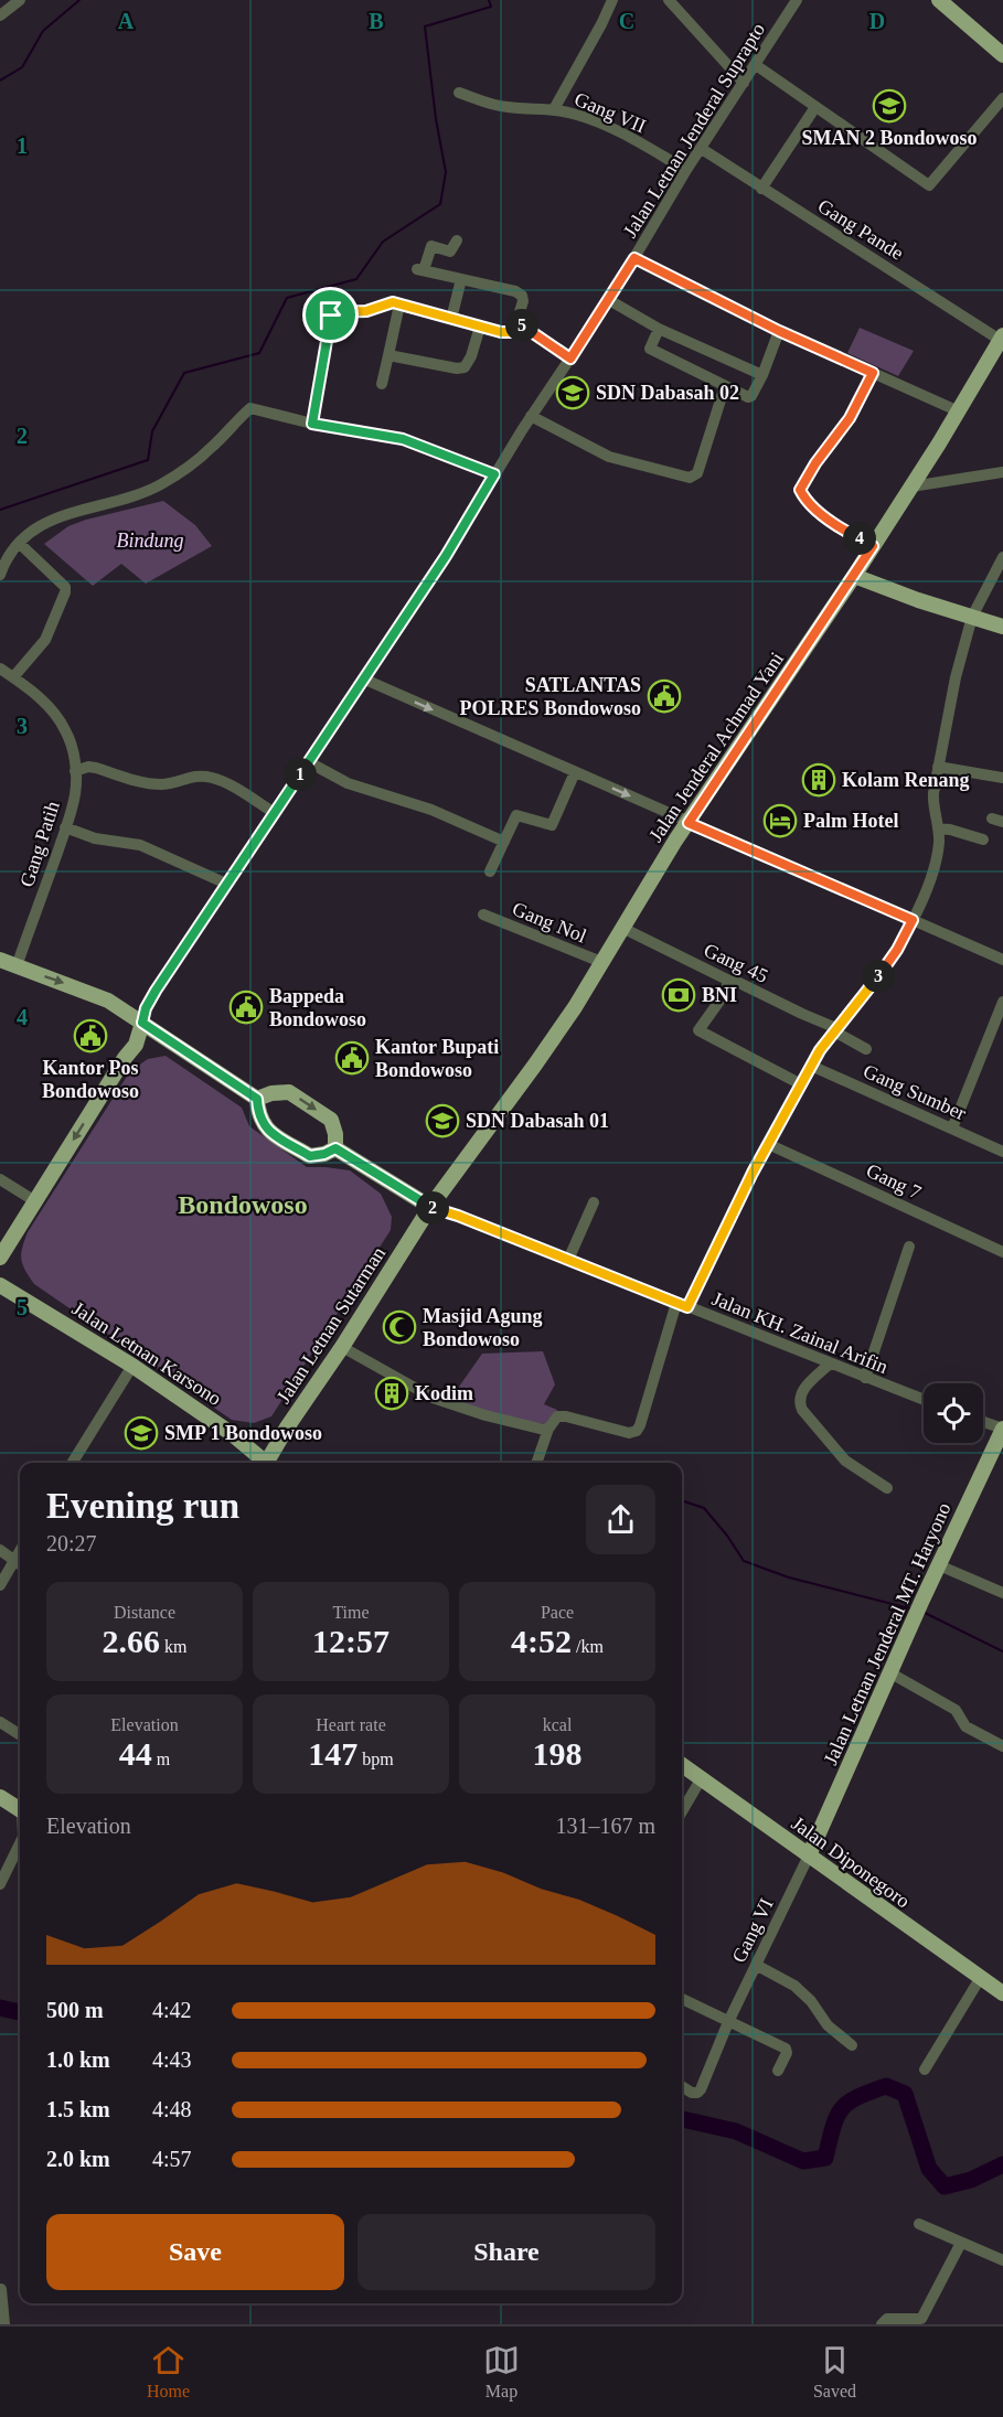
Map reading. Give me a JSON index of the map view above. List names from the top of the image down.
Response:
{
  "streets": {
    "main road": [
      "Jalan Jenderal Achmad Yani",
      "Jalan Letnan Sutarman",
      "Jalan Letnan Karsono",
      "Jalan Letnan Jenderal MT. Haryono",
      "Jalan Diponegoro"
    ],
    "street": [
      "Gang VII",
      "Jalan Letnan Jenderal Suprapto",
      "Gang Pande",
      "Gang Patih",
      "Gang Nol",
      "Gang 45",
      "Gang Sumber",
      "Gang 7",
      "Jalan KH. Zainal Arifin",
      "Gang VI"
    ]
  },
  "crossings": [
    ["Gang VII", "Jalan Letnan Jenderal Suprapto"],
    ["Jalan Letnan Jenderal Suprapto", "Gang Pande"],
    ["Gang Pande", "Jalan Jenderal Achmad Yani"],
    ["Jalan Jenderal Achmad Yani", "Gang Nol"],
    ["Jalan Jenderal Achmad Yani", "Gang 45"],
    ["Jalan Jenderal Achmad Yani", "Jalan Letnan Sutarman"],
    ["Jalan Jenderal Achmad Yani", "Jalan KH. Zainal Arifin"],
    ["Jalan Letnan Sutarman", "Jalan KH. Zainal Arifin"],
    ["Jalan Letnan Jenderal MT. Haryono", "Jalan Diponegoro"],
    ["Jalan Letnan Jenderal MT. Haryono", "Gang VI"],
    ["Jalan Diponegoro", "Gang VI"]
  ],
  "districts": ["Bondowoso"],
  "parks": ["Bindung"],
  "places": {
    "school or university": [
      "SMAN 2 Bondowoso",
      "SDN Dabasah 02",
      "SDN Dabasah 01",
      "SMP 1 Bondowoso"
    ],
    "public building": [
      "SATLANTAS POLRES Bondowoso",
      "Bappeda Bondowoso",
      "Kantor Pos Bondowoso",
      "Kantor Bupati Bondowoso"
    ],
    "building": ["Kolam Renang", "Kodim"],
    "hotel": ["Palm Hotel"],
    "bank": ["BNI"],
    "mosque": ["Masjid Agung Bondowoso"]
  },
  "page": {
    "pins": [
      "5",
      "4",
      "1",
      "3",
      "2"
    ],
    "heading": ["Evening run", "20:27"],
    "stats": [
      ["Distance", "2.66 km"],
      ["Time", "12:57"],
      ["Pace", "4:52 /km"],
      ["Elevation", "44 m"],
      ["Heart rate", "147 bpm"],
      ["kcal", "198"]
    ],
    "chart": ["Elevation", "131–167 m"],
    "list": [
      {
        "name": "500 m",
        "note": "4:42"
      },
      {
        "name": "1.0 km",
        "note": "4:43"
      },
      {
        "name": "1.5 km",
        "note": "4:48"
      },
      {
        "name": "2.0 km",
        "note": "4:57"
      }
    ],
    "buttons": ["Save", "Share"],
    "tabs": ["Home", "Map", "Saved"]
  },
  "grid": {
    "columns": [
      "A",
      "B",
      "C",
      "D"
    ],
    "rows": [
      "1",
      "2",
      "3",
      "4",
      "5"
    ]
  }
}
